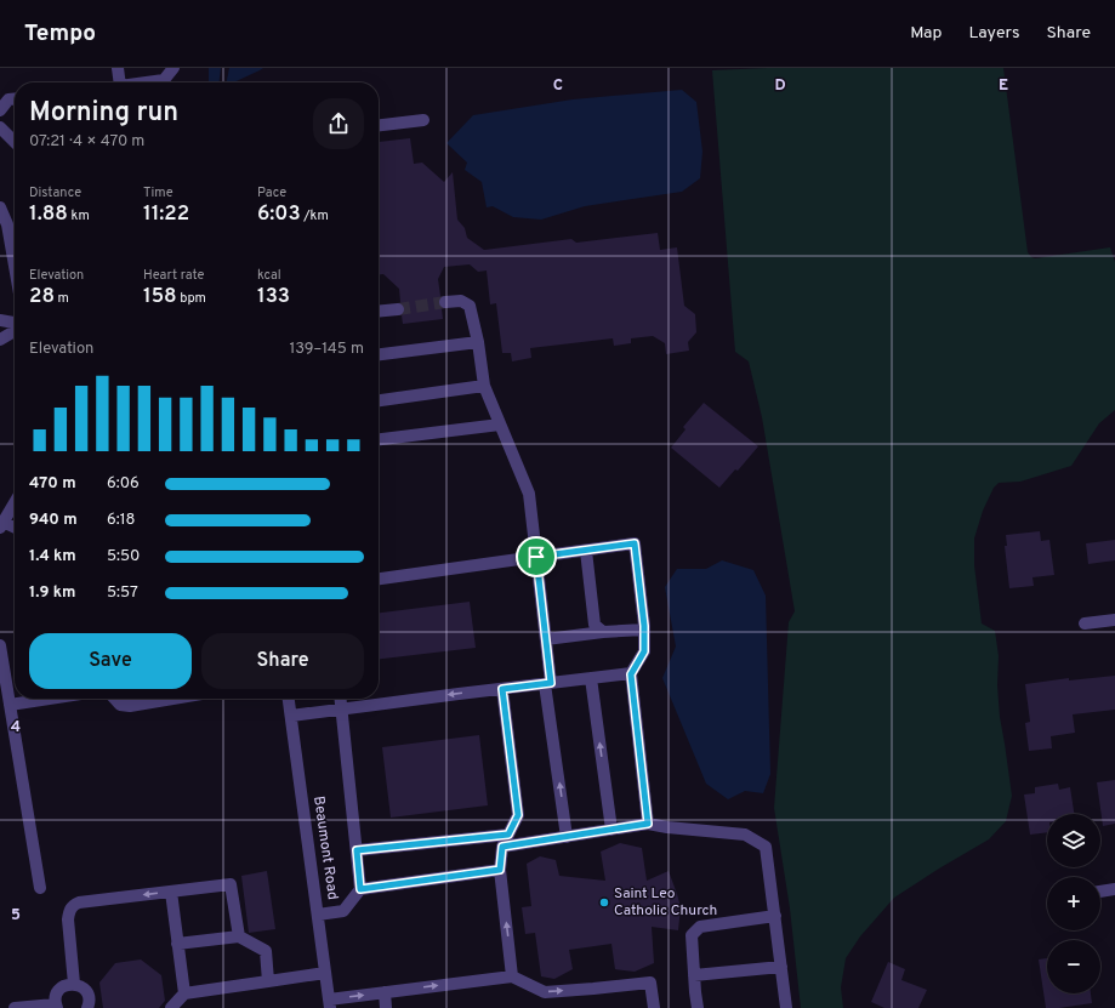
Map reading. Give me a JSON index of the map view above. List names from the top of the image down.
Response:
{
  "streets": {
    "street": ["Beaumont Road"]
  },
  "places": ["Saint Leo Catholic Church"],
  "page": {
    "header": "Tempo",
    "nav": ["Map", "Layers", "Share"],
    "heading": ["Morning run", "07:21 · 4 × 470 m"],
    "stats": [
      ["Distance", "1.88 km"],
      ["Time", "11:22"],
      ["Pace", "6:03 /km"],
      ["Elevation", "28 m"],
      ["Heart rate", "158 bpm"],
      ["kcal", "133"]
    ],
    "chart": ["Elevation", "139–145 m"],
    "list": [
      {
        "name": "470 m",
        "note": "6:06"
      },
      {
        "name": "940 m",
        "note": "6:18"
      },
      {
        "name": "1.4 km",
        "note": "5:50"
      },
      {
        "name": "1.9 km",
        "note": "5:57"
      }
    ],
    "buttons": ["Save", "Share"],
    "map_buttons": ["+", "−"]
  },
  "grid": {
    "columns": ["C", "D", "E"],
    "rows": ["4", "5"]
  }
}
